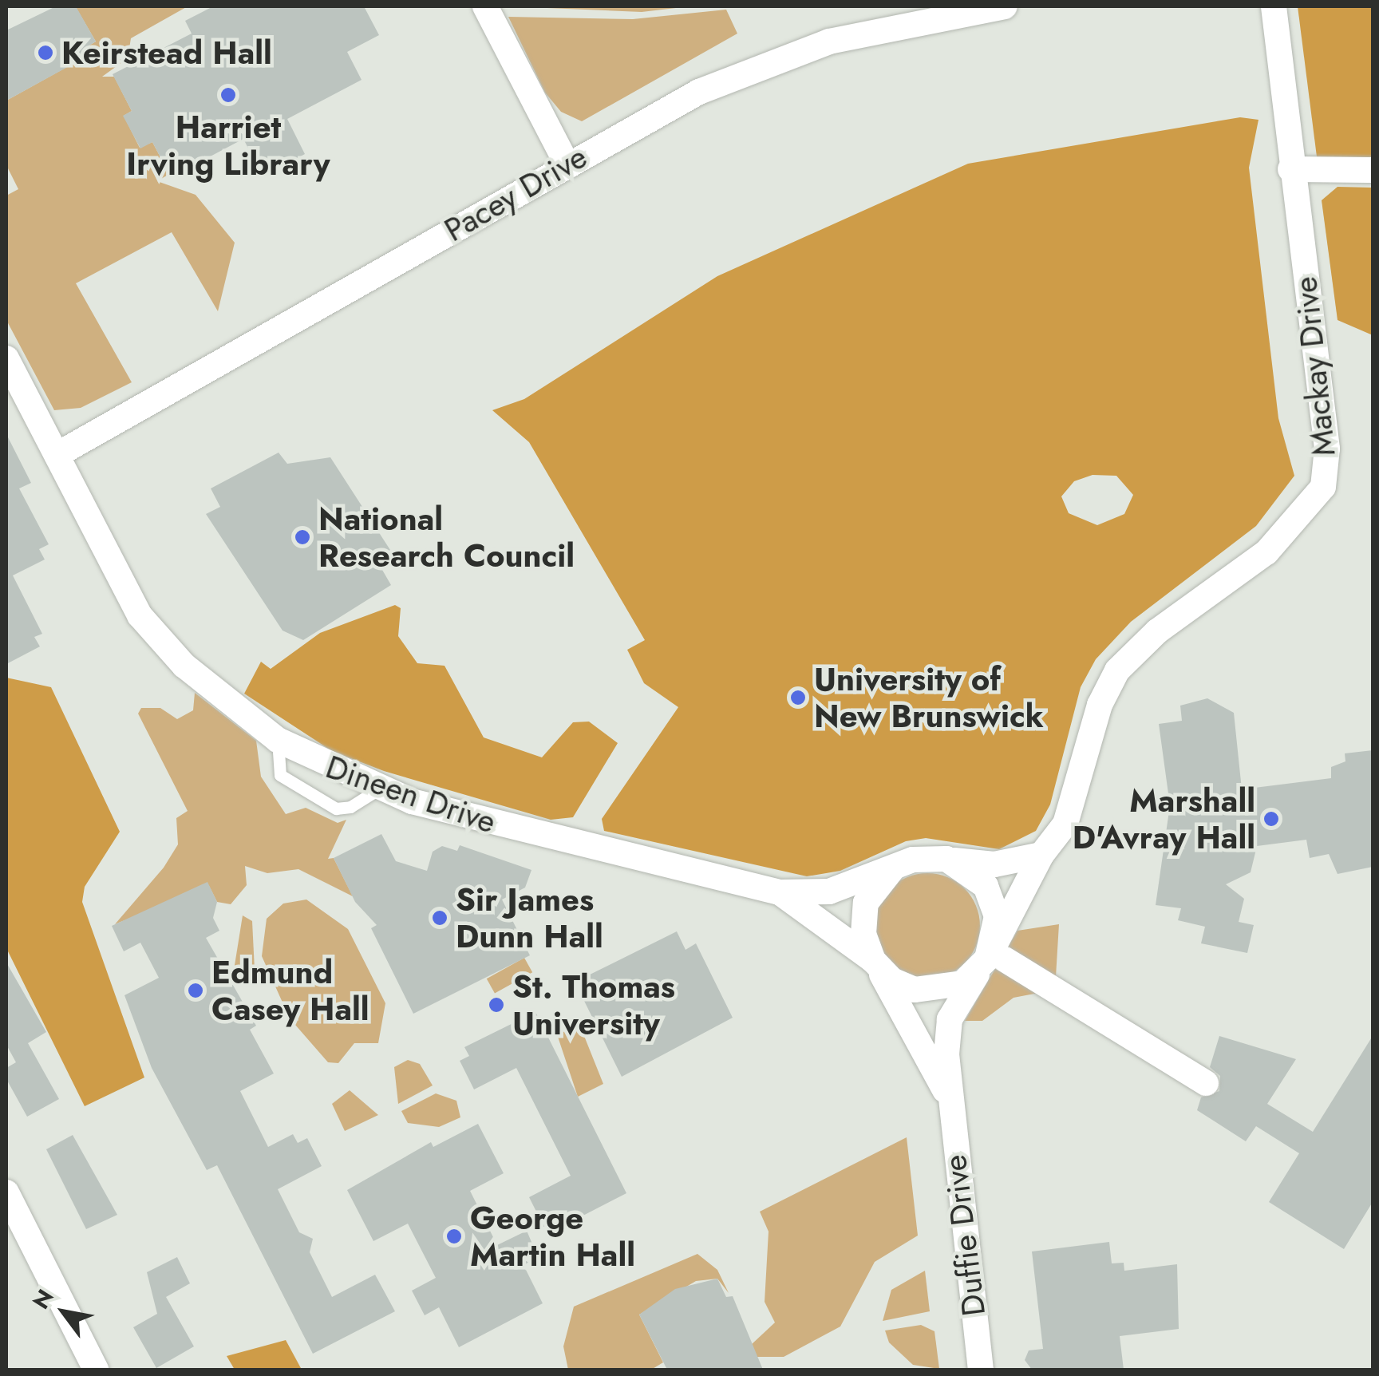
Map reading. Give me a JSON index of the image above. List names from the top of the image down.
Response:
{
  "streets": {
    "street": [
      "Pacey Drive",
      "Mackay Drive",
      "Dineen Drive",
      "Duffie Drive"
    ]
  },
  "crossings": [
    ["Pacey Drive", "Dineen Drive"],
    ["Mackay Drive", "Duffie Drive"],
    ["Dineen Drive", "Duffie Drive"]
  ],
  "places": [
    "Keirstead Hall",
    "Harriet Irving Library",
    "National Research Council",
    "University of New Brunswick",
    "Marshall D'Avray Hall",
    "Sir James Dunn Hall",
    "Edmund Casey Hall",
    "St. Thomas University",
    "George Martin Hall"
  ],
  "north": "top left"
}
